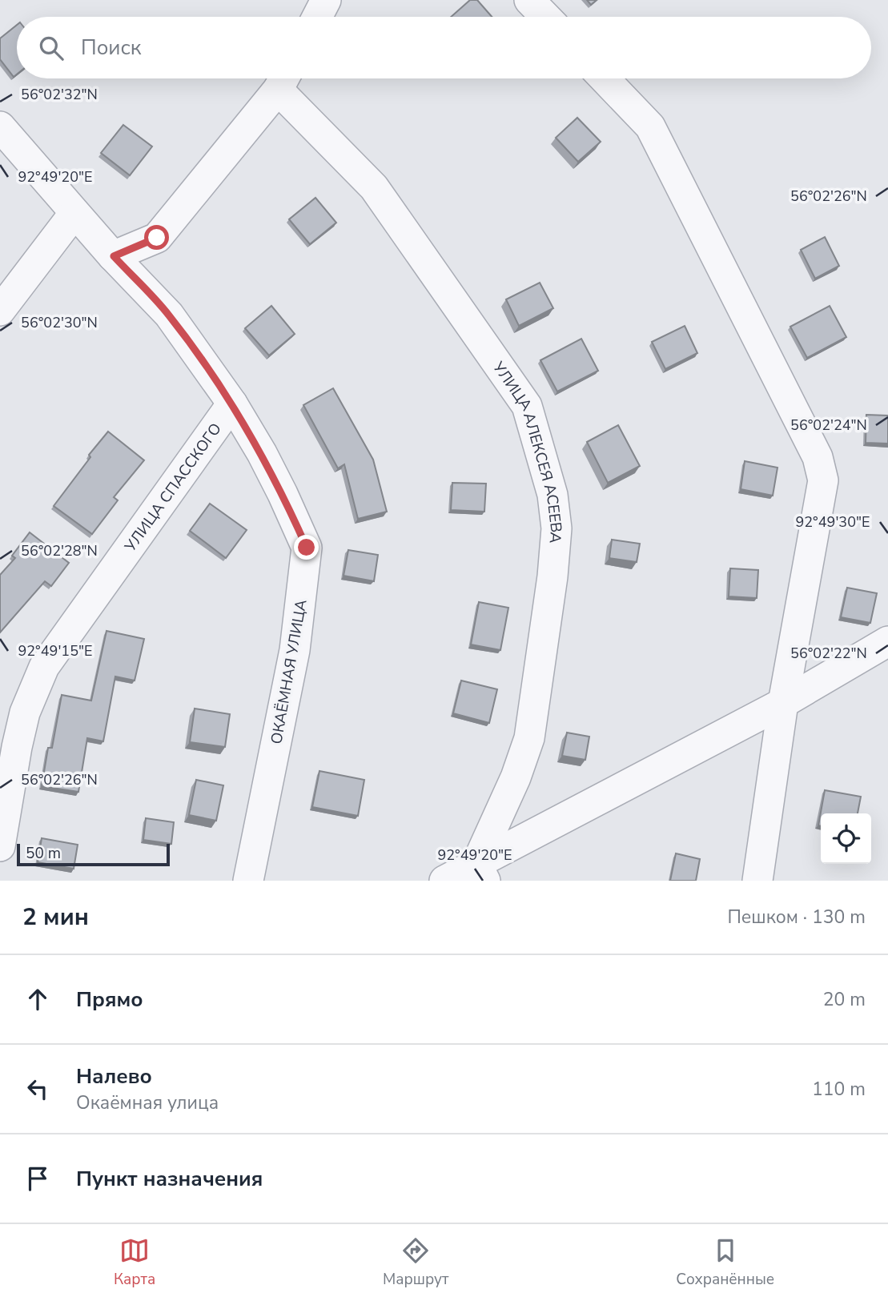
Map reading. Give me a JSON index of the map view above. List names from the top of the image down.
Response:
{
  "streets": {
    "street": ["УЛИЦА АЛЕКСЕЯ АСЕЕВА", "УЛИЦА СПАССКОГО", "ОКАЁМНАЯ УЛИЦА"]
  },
  "crossings": [
    ["УЛИЦА СПАССКОГО", "ОКАЁМНАЯ УЛИЦА"]
  ],
  "scale_bar": "50 m",
  "page": {
    "search": "Поиск",
    "scale": "50 m",
    "heading": ["2 мин", "Пешком · 130 m"],
    "list": [
      ["Прямо", "20 m"],
      ["Налево", "Окаёмная улица", "110 m"],
      "Пункт назначения"
    ],
    "nav": ["Карта", "Маршрут", "Сохранённые"]
  },
  "coordinates": [
    "56°02'32\"N",
    "92°49'20\"E",
    "56°02'26\"N",
    "56°02'30\"N",
    "56°02'24\"N",
    "92°49'30\"E",
    "56°02'28\"N",
    "92°49'15\"E",
    "56°02'22\"N"
  ]
}
